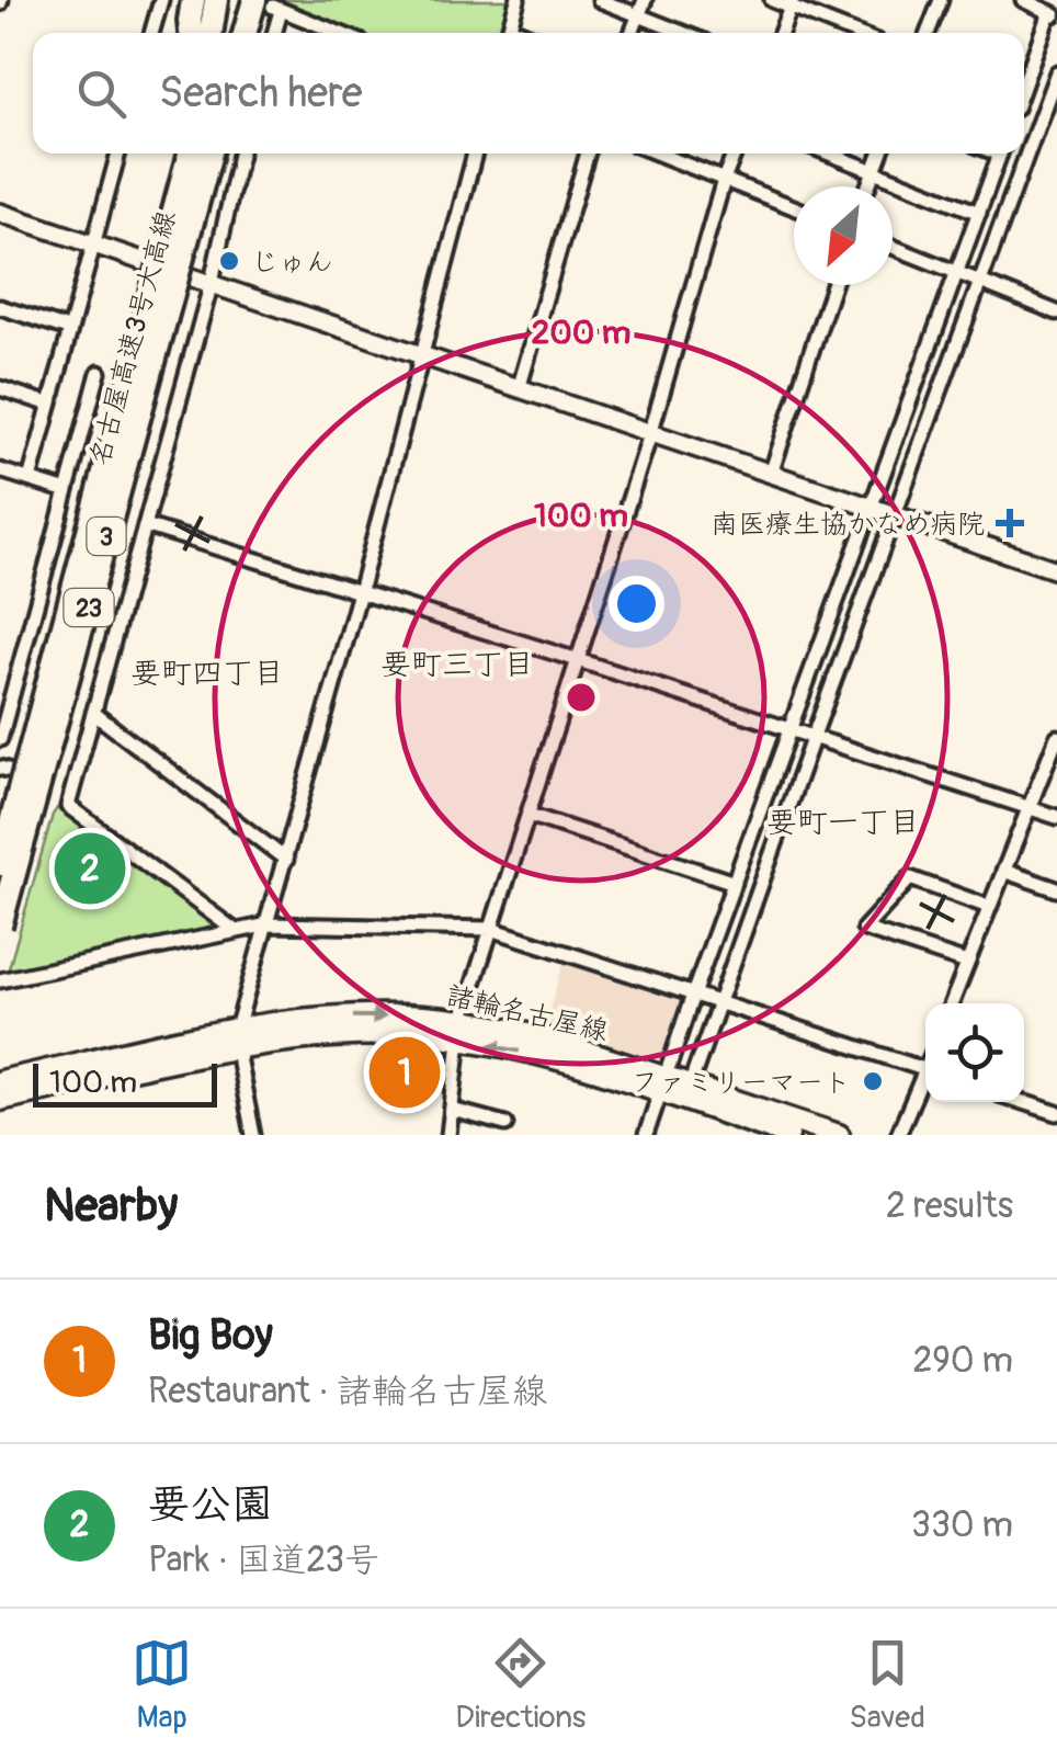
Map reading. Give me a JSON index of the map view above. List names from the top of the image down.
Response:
{
  "streets": {
    "highway": ["名古屋高速3号大高線", "3", "23"],
    "main road": ["諸輪名古屋線"]
  },
  "districts": ["要町三丁目", "要町四丁目", "要町一丁目"],
  "places": {
    "other": ["じゅん", "ファミリーマート"],
    "health": ["南医療生協かなめ病院"]
  },
  "scale_bar": "100 m",
  "north": "bottom left",
  "page": {
    "search": "Search here",
    "pins": ["2", "1"],
    "scale": "100 m",
    "heading": ["Nearby", "2 results"],
    "list": [
      {
        "mark": "1",
        "name": "Big Boy",
        "note": "Restaurant · 諸輪名古屋線",
        "value": "290 m"
      },
      {
        "mark": "2",
        "name": "要公園",
        "note": "Park · 国道23号",
        "value": "330 m"
      }
    ],
    "nav": ["Map", "Directions", "Saved"]
  },
  "rings": ["200 m", "100 m"]
}
